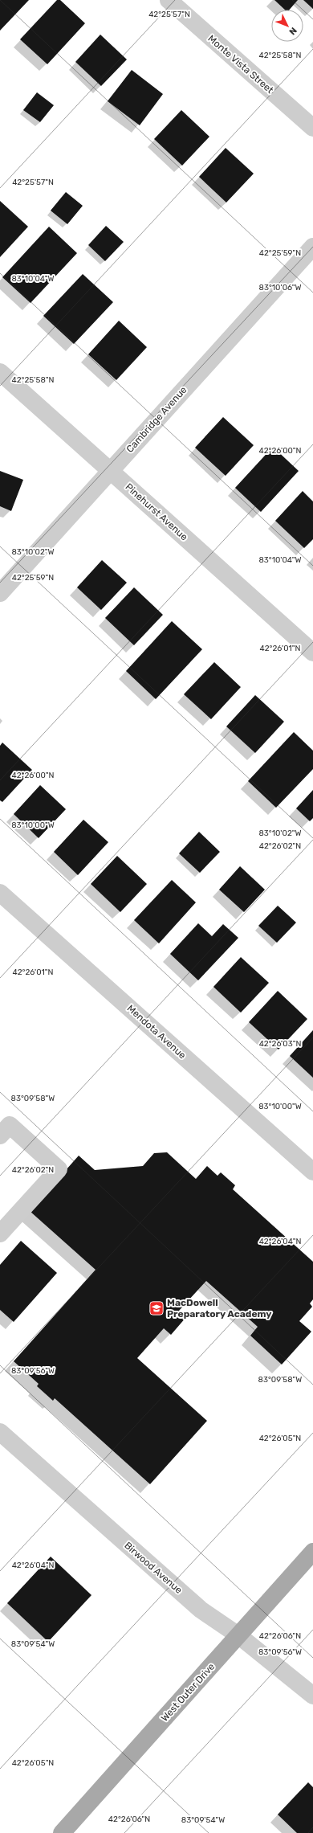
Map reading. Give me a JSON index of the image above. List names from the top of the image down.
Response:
{
  "streets": {
    "main road": ["West Outer Drive"],
    "street": [
      "Monte Vista Street",
      "Cambridge Avenue",
      "Pinehurst Avenue",
      "Mendota Avenue",
      "Birwood Avenue"
    ]
  },
  "crossings": [
    ["Cambridge Avenue", "Pinehurst Avenue"],
    ["Birwood Avenue", "West Outer Drive"]
  ],
  "places": {
    "school or university": ["MacDowell Preparatory Academy"]
  },
  "north": "bottom right",
  "coordinates": [
    "42°25'57\"N",
    "42°25'58\"N",
    "42°25'59\"N",
    "83°10'04\"W",
    "83°10'06\"W",
    "42°26'00\"N",
    "83°10'02\"W",
    "42°26'01\"N",
    "83°10'00\"W",
    "42°26'02\"N",
    "42°26'03\"N",
    "83°09'58\"W",
    "42°26'04\"N",
    "83°09'56\"W",
    "42°26'05\"N",
    "42°26'06\"N",
    "83°09'54\"W"
  ]
}
